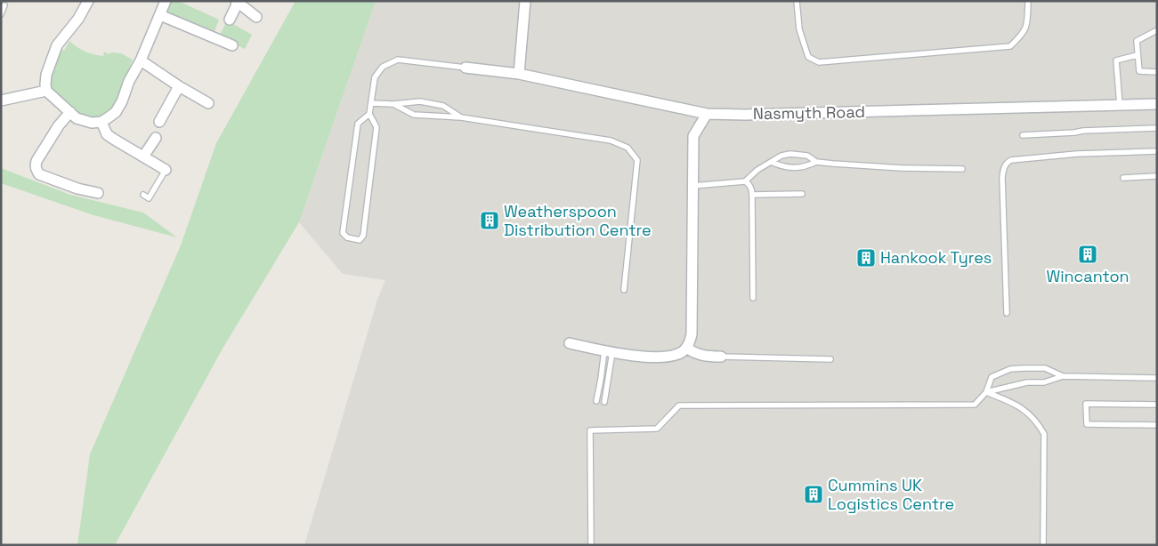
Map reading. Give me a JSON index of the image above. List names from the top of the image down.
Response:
{
  "streets": {
    "street": ["Nasmyth Road"]
  },
  "places": {
    "building": [
      "Weatherspoon Distribution Centre",
      "Wincanton",
      "Hankook Tyres",
      "Cummins UK Logistics Centre"
    ]
  }
}
